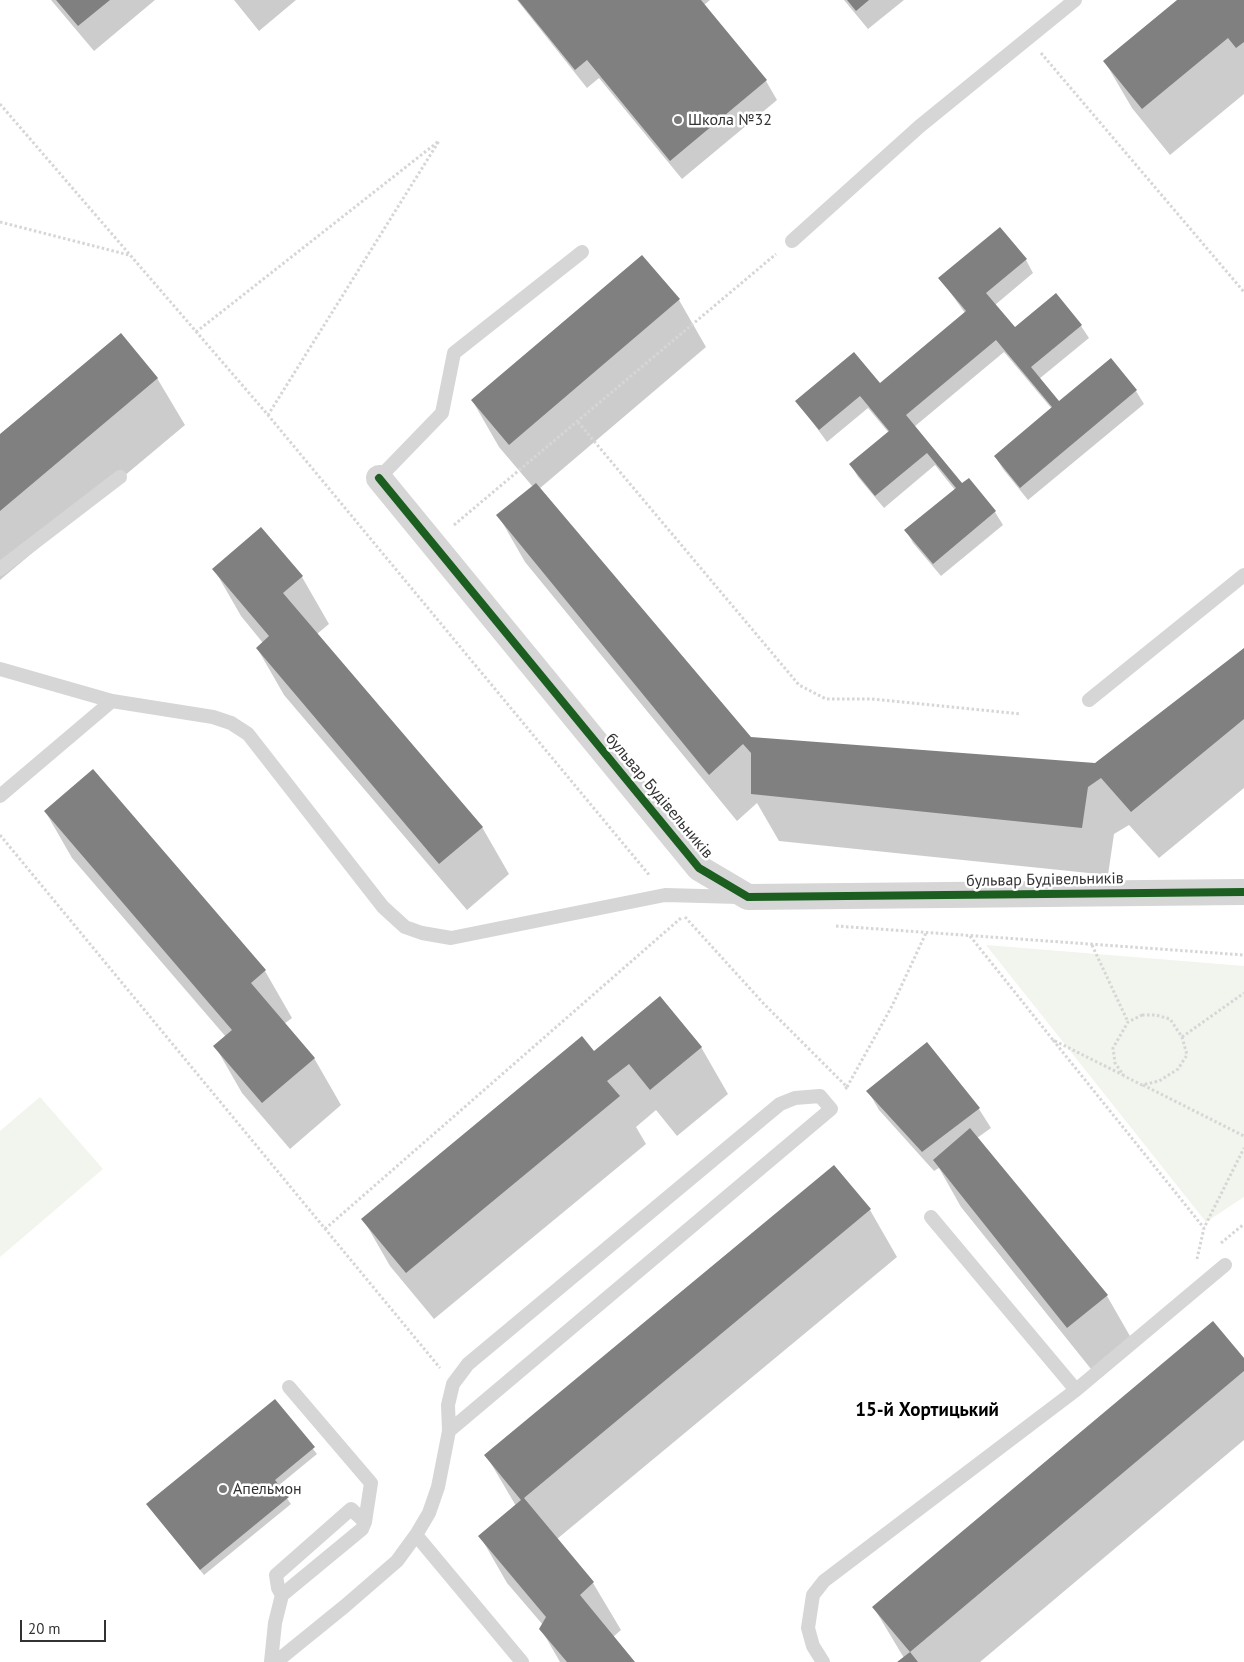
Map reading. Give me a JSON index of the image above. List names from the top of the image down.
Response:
{
  "streets": {
    "street": ["бульвар Будівельників"]
  },
  "districts": ["15-й Хортицький"],
  "places": ["Школа №32", "Апельмон"],
  "scale_bar": "20 m"
}
